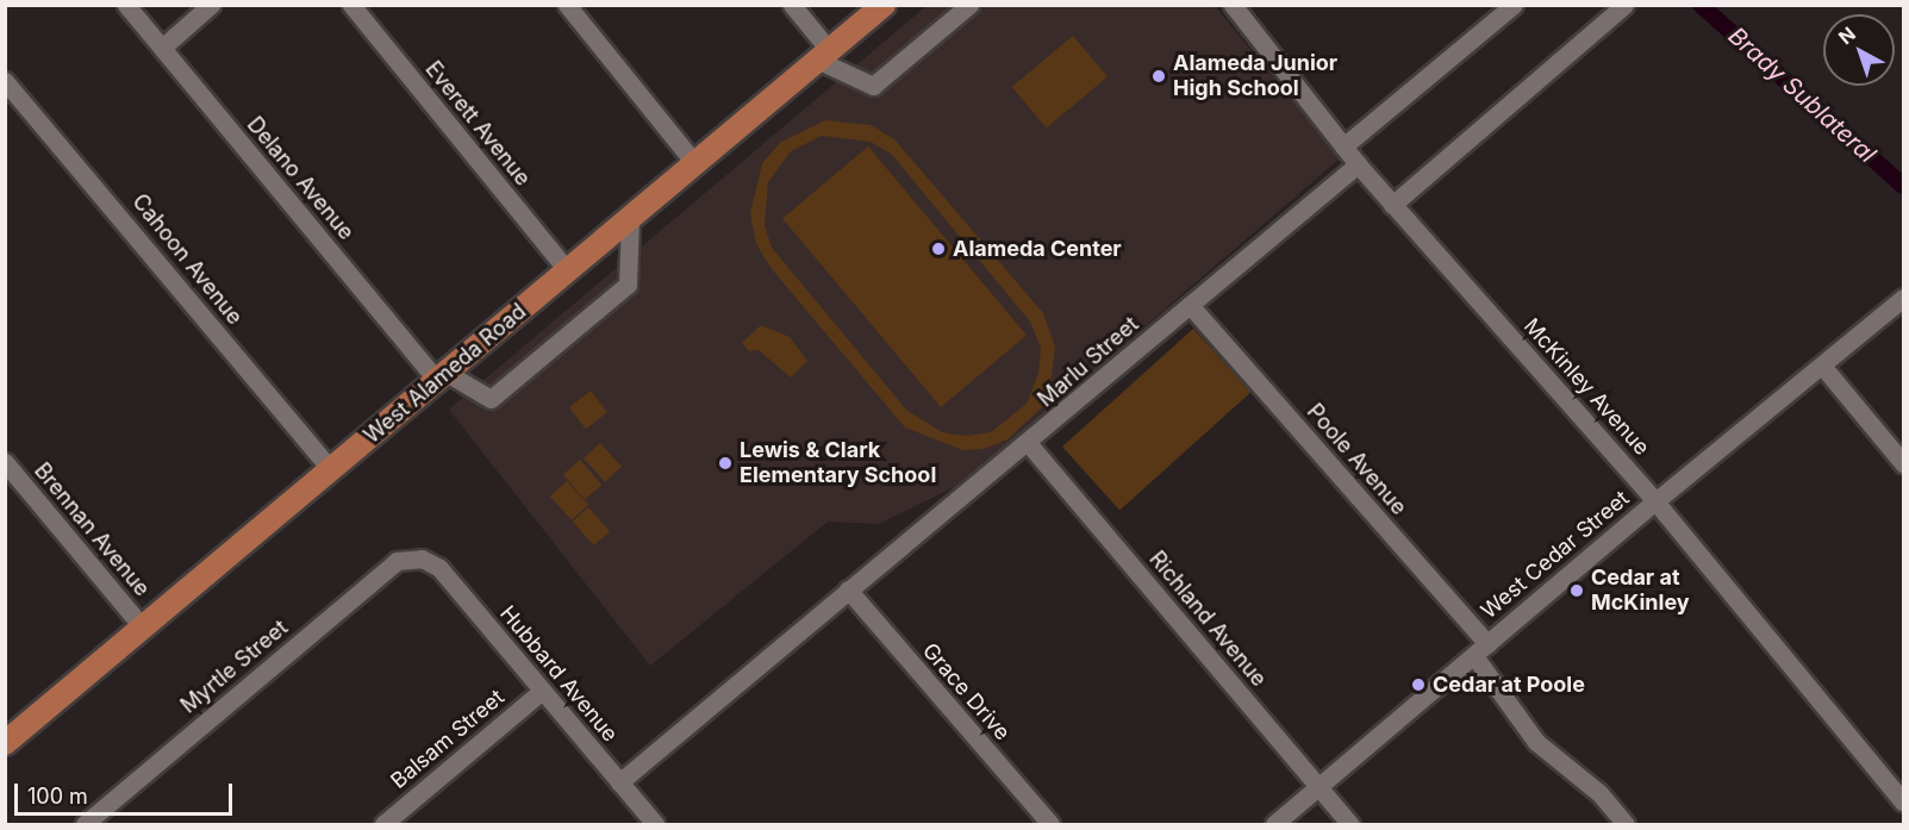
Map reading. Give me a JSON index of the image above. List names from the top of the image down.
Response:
{
  "streets": {
    "main road": ["West Alameda Road"],
    "street": [
      "Everett Avenue",
      "Delano Avenue",
      "Cahoon Avenue",
      "Marlu Street",
      "McKinley Avenue",
      "Poole Avenue",
      "Brennan Avenue",
      "West Cedar Street",
      "Richland Avenue",
      "Myrtle Street",
      "Hubbard Avenue",
      "Grace Drive",
      "Balsam Street"
    ]
  },
  "crossings": [
    ["Everett Avenue", "West Alameda Road"],
    ["Delano Avenue", "West Alameda Road"],
    ["Cahoon Avenue", "West Alameda Road"],
    ["Marlu Street", "McKinley Avenue"],
    ["Marlu Street", "Poole Avenue"],
    ["Marlu Street", "Richland Avenue"],
    ["Marlu Street", "Hubbard Avenue"],
    ["Marlu Street", "Grace Drive"],
    ["West Alameda Road", "Brennan Avenue"],
    ["McKinley Avenue", "West Cedar Street"],
    ["Poole Avenue", "West Cedar Street"],
    ["West Cedar Street", "Richland Avenue"],
    ["Myrtle Street", "Hubbard Avenue"],
    ["Hubbard Avenue", "Balsam Street"]
  ],
  "water": ["Brady Sublateral"],
  "places": [
    "Alameda Junior High School",
    "Alameda Center",
    "Lewis & Clark Elementary School",
    "Cedar at McKinley",
    "Cedar at Poole"
  ],
  "scale_bar": "100 m",
  "north": "top left"
}
